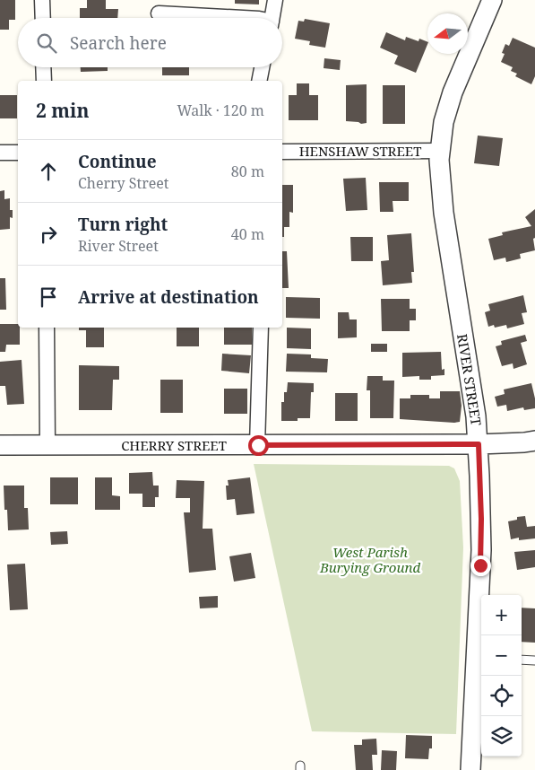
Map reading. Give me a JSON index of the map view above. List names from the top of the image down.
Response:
{
  "streets": {
    "street": ["HENSHAW STREET", "RIVER STREET", "CHERRY STREET"]
  },
  "crossings": [
    ["HENSHAW STREET", "RIVER STREET"],
    ["RIVER STREET", "CHERRY STREET"]
  ],
  "parks": ["West Parish Burying Ground"],
  "north": "left",
  "page": {
    "search": "Search here",
    "heading": ["2 min", "Walk · 120 m"],
    "list": [
      ["Continue", "Cherry Street", "80 m"],
      ["Turn right", "River Street", "40 m"],
      "Arrive at destination"
    ],
    "map_buttons": ["+", "−"]
  }
}
